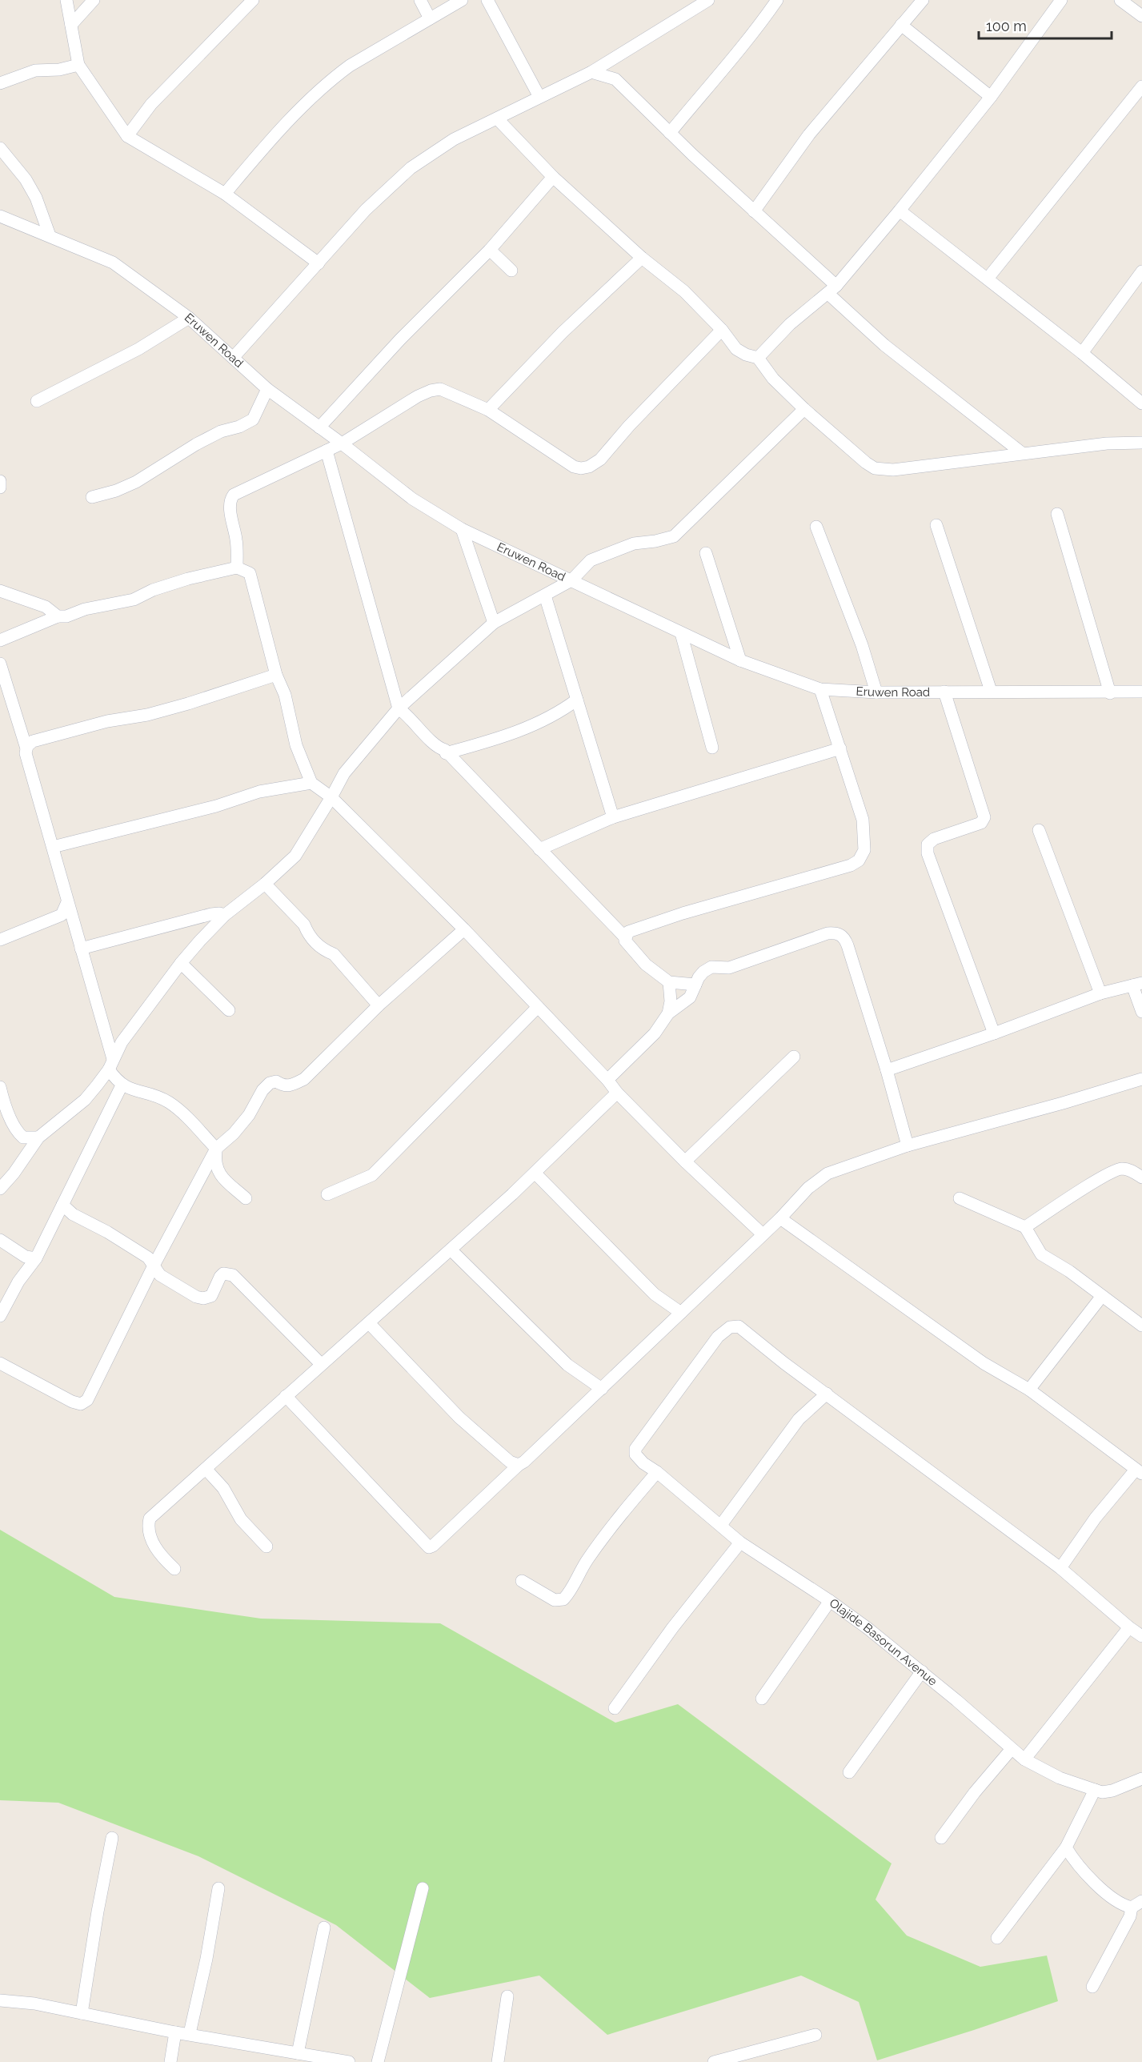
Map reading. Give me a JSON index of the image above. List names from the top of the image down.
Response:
{
  "streets": {
    "street": ["Eruwen Road", "Olajide Basorun Avenue"]
  },
  "scale_bar": "100 m"
}
